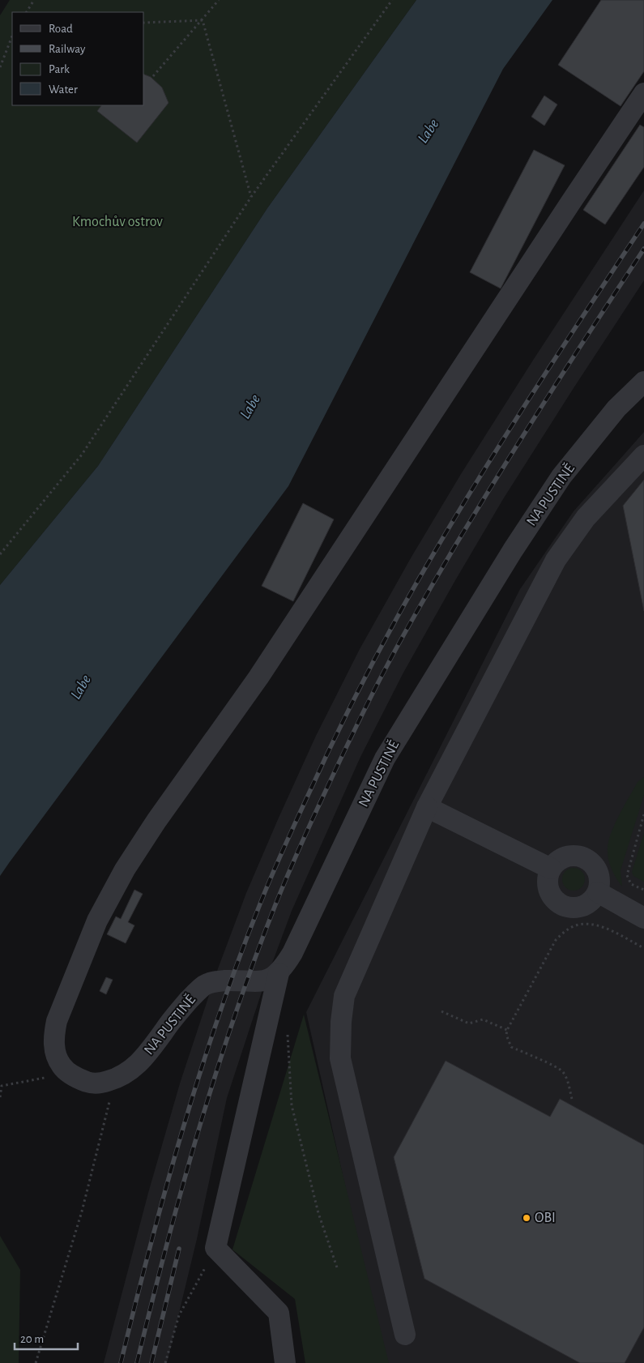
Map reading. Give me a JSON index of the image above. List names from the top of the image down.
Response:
{
  "streets": {
    "street": ["NA PUSTINĚ"]
  },
  "water": ["Labe"],
  "parks": ["Kmochův ostrov"],
  "places": ["OBI"],
  "legend": [
    "Road",
    "Railway",
    "Park",
    "Water"
  ],
  "scale_bar": "20 m"
}
